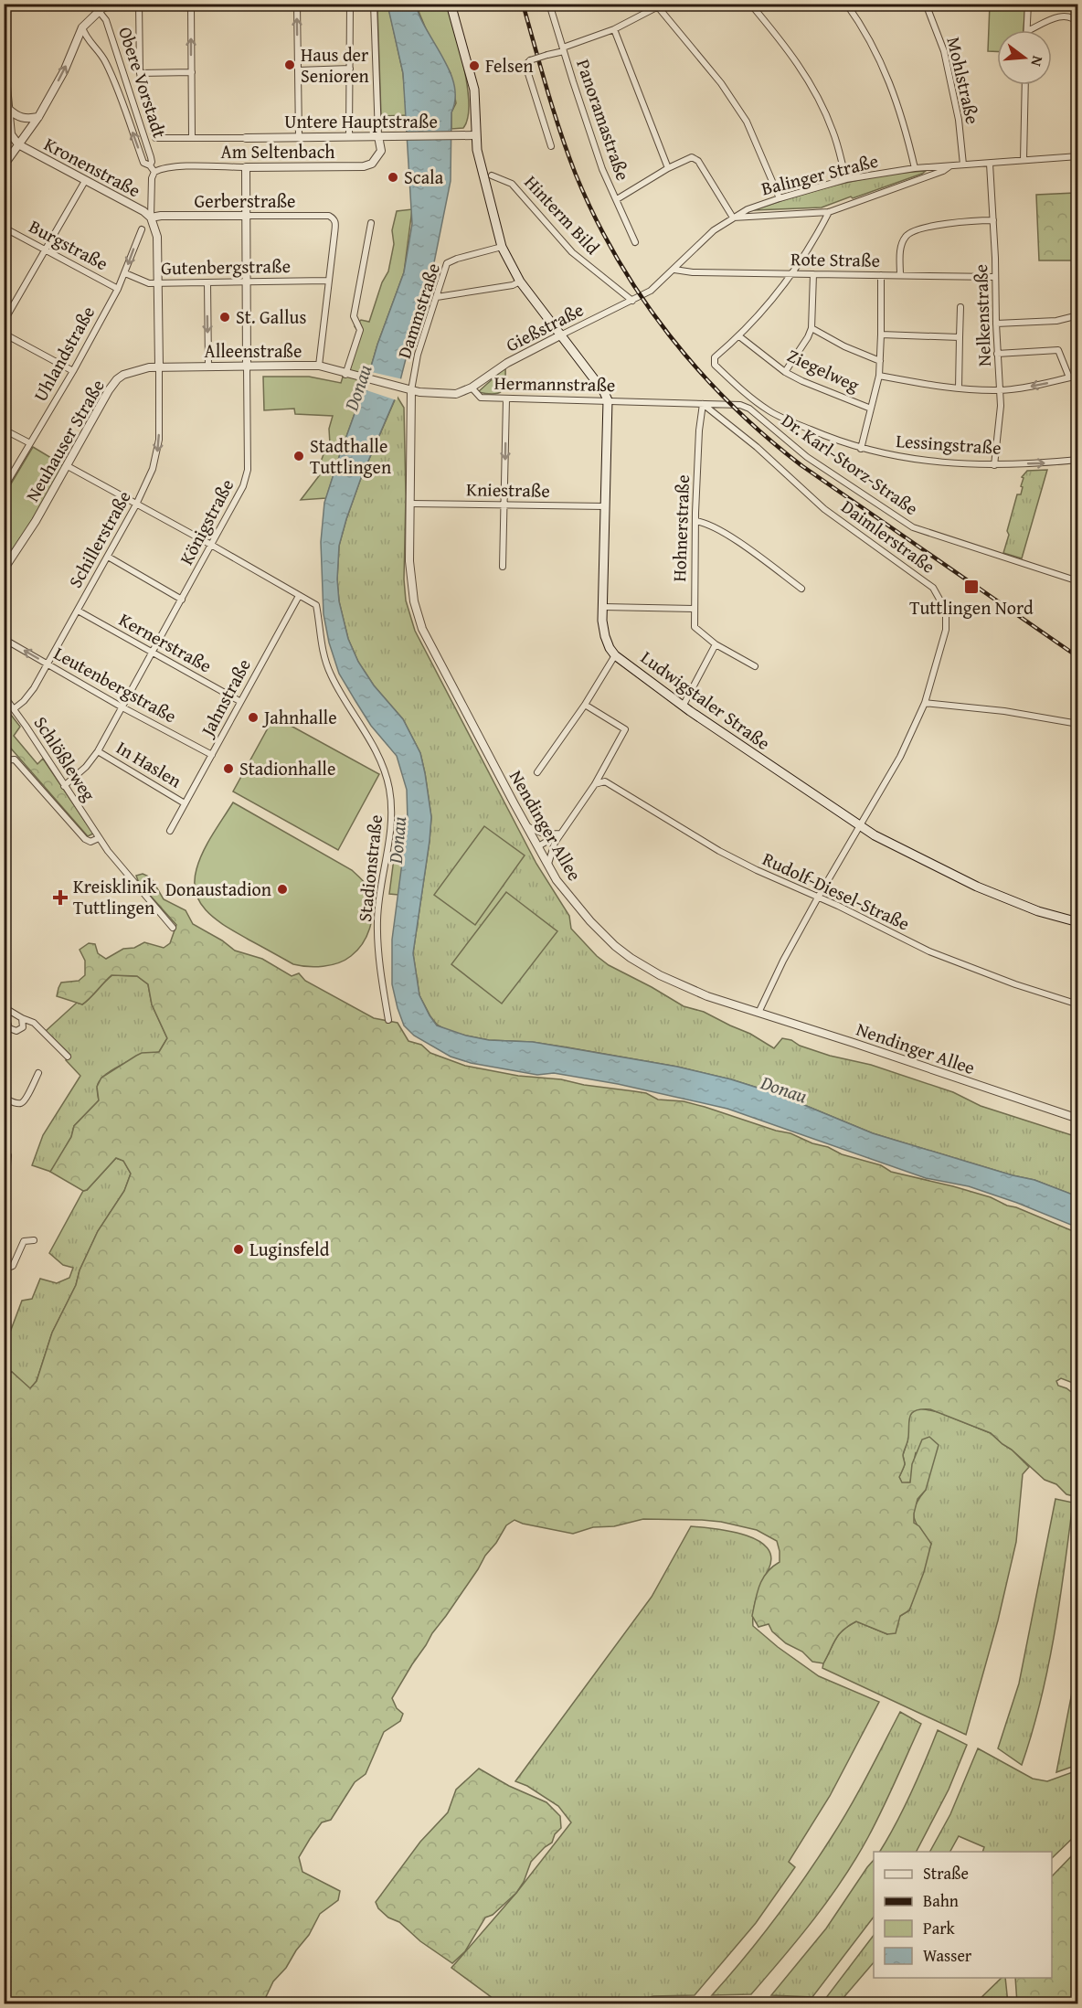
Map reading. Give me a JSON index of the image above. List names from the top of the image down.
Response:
{
  "streets": {
    "main road": ["Ludwigstaler Straße"],
    "street": [
      "Mohlstraße",
      "Obere Vorstadt",
      "Panoramastraße",
      "Untere Hauptstraße",
      "Am Seltenbach",
      "Kronenstraße",
      "Balinger Straße",
      "Gerberstraße",
      "Hinterm Bild",
      "Burgstraße",
      "Rote Straße",
      "Gutenbergstraße",
      "Dammstraße",
      "Nelkenstraße",
      "Gießstraße",
      "Alleenstraße",
      "Uhlandstraße",
      "Ziegelweg",
      "Hermannstraße",
      "Neuhauser Straße",
      "Lessingstraße",
      "Dr. Karl-Storz-Straße",
      "Kniestraße",
      "Königstraße",
      "Hohnerstraße",
      "Daimlerstraße",
      "Schillerstraße",
      "Kernerstraße",
      "Leutenbergstraße",
      "Jahnstraße",
      "Schlößleweg",
      "In Haslen",
      "Nendinger Allee",
      "Stadionstraße",
      "Rudolf-Diesel-Straße"
    ]
  },
  "crossings": [
    ["Mohlstraße", "Balinger Straße"],
    ["Obere Vorstadt", "Am Seltenbach"],
    ["Untere Hauptstraße", "Am Seltenbach"],
    ["Am Seltenbach", "Königstraße"],
    ["Kronenstraße", "Gerberstraße"],
    ["Balinger Straße", "Hinterm Bild"],
    ["Balinger Straße", "Rote Straße"],
    ["Balinger Straße", "Nelkenstraße"],
    ["Balinger Straße", "Gießstraße"],
    ["Gerberstraße", "Gutenbergstraße"],
    ["Gerberstraße", "Königstraße"],
    ["Hinterm Bild", "Gießstraße"],
    ["Burgstraße", "Uhlandstraße"],
    ["Rote Straße", "Nelkenstraße"],
    ["Gutenbergstraße", "Uhlandstraße"],
    ["Gutenbergstraße", "Königstraße"],
    ["Dammstraße", "Hermannstraße"],
    ["Dammstraße", "Nendinger Allee"],
    ["Nelkenstraße", "Lessingstraße"],
    ["Gießstraße", "Hermannstraße"],
    ["Alleenstraße", "Hermannstraße"],
    ["Alleenstraße", "Neuhauser Straße"],
    ["Alleenstraße", "Königstraße"],
    ["Alleenstraße", "Schillerstraße"],
    ["Ziegelweg", "Lessingstraße"],
    ["Hermannstraße", "Dr. Karl-Storz-Straße"],
    ["Hermannstraße", "Hohnerstraße"],
    ["Hermannstraße", "Daimlerstraße"],
    ["Hermannstraße", "Ludwigstaler Straße"],
    ["Hermannstraße", "Nendinger Allee"],
    ["Neuhauser Straße", "Schillerstraße"],
    ["Dr. Karl-Storz-Straße", "Hohnerstraße"],
    ["Dr. Karl-Storz-Straße", "Daimlerstraße"],
    ["Kniestraße", "Ludwigstaler Straße"],
    ["Kniestraße", "Nendinger Allee"],
    ["Königstraße", "Kernerstraße"],
    ["Königstraße", "Leutenbergstraße"],
    ["Königstraße", "Schlößleweg"],
    ["Königstraße", "In Haslen"],
    ["Hohnerstraße", "Daimlerstraße"],
    ["Daimlerstraße", "Ludwigstaler Straße"],
    ["Daimlerstraße", "Nendinger Allee"],
    ["Daimlerstraße", "Rudolf-Diesel-Straße"],
    ["Schillerstraße", "Kernerstraße"],
    ["Schillerstraße", "Leutenbergstraße"],
    ["Schillerstraße", "Schlößleweg"],
    ["Kernerstraße", "Jahnstraße"],
    ["Leutenbergstraße", "Jahnstraße"],
    ["Jahnstraße", "In Haslen"],
    ["Jahnstraße", "Stadionstraße"]
  ],
  "one_way": ["Schillerstraße"],
  "water": ["Donau"],
  "places": {
    "other": [
      "Haus der Senioren",
      "Felsen",
      "Scala",
      "St. Gallus",
      "Stadthalle Tuttlingen",
      "Jahnhalle",
      "Stadionhalle",
      "Donaustadion",
      "Luginsfeld"
    ],
    "transit": ["Tuttlingen Nord"],
    "health": ["Kreisklinik Tuttlingen"]
  },
  "legend": [
    "Straße",
    "Bahn",
    "Park",
    "Wasser"
  ],
  "north": "right"
}
